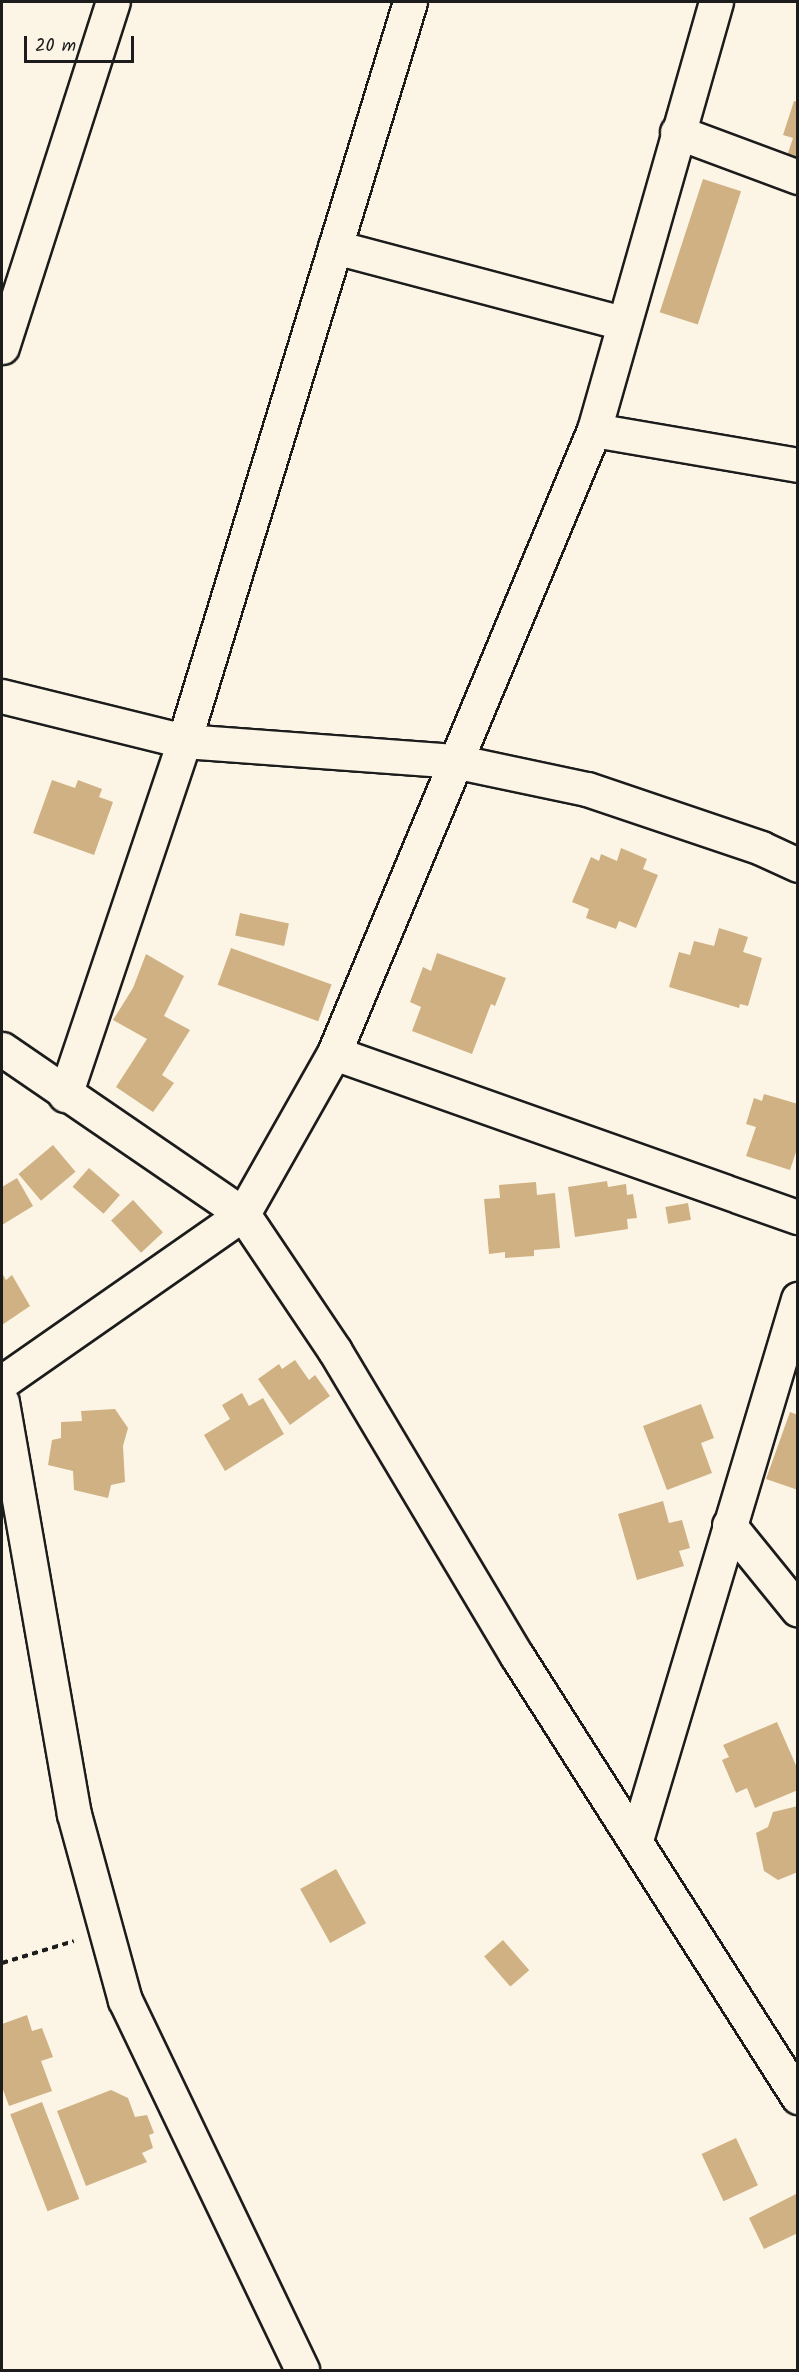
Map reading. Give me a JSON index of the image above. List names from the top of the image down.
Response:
{
  "scale_bar": "20 m"
}
